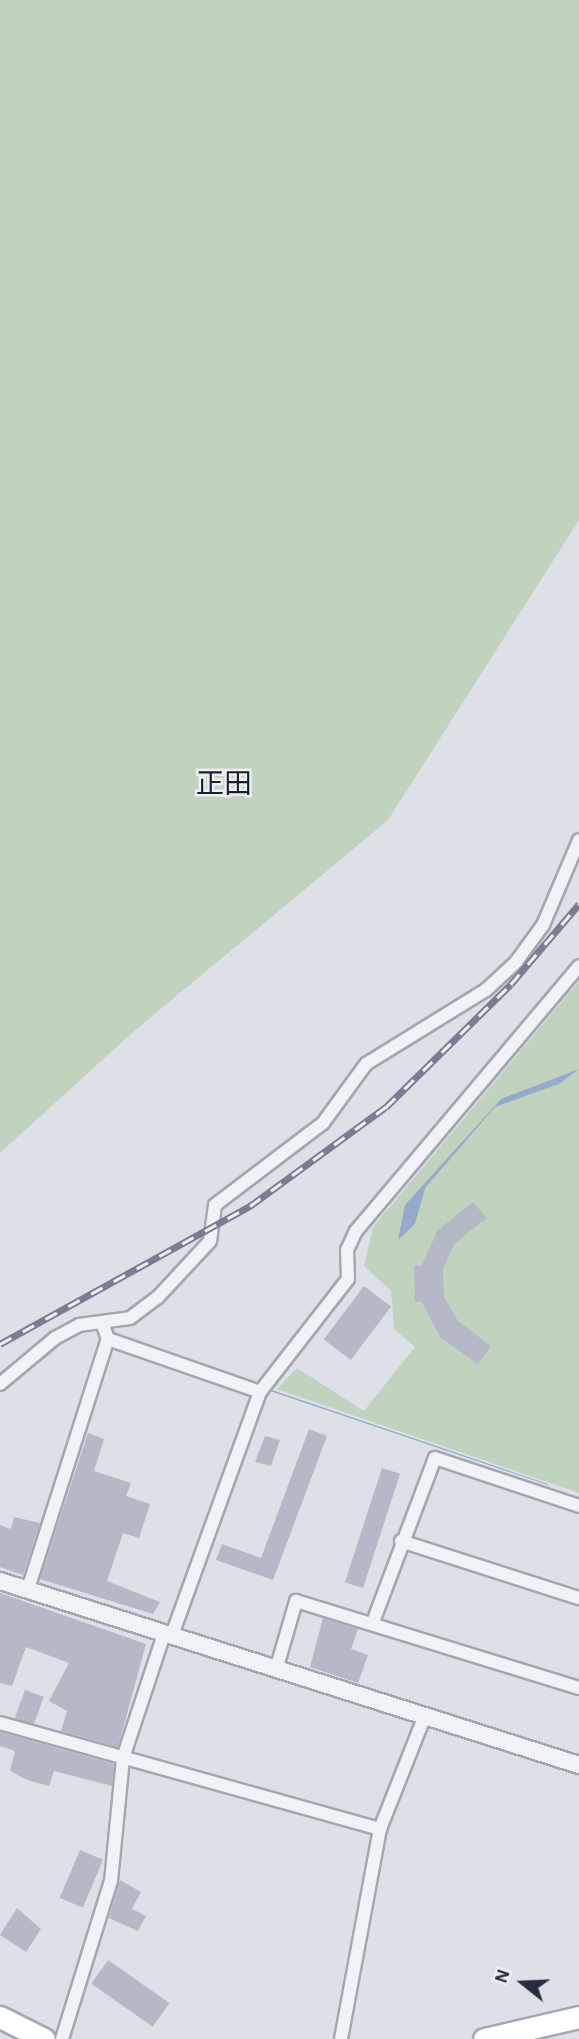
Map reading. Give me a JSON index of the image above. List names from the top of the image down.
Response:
{
  "districts": ["正田"],
  "north": "left"
}
